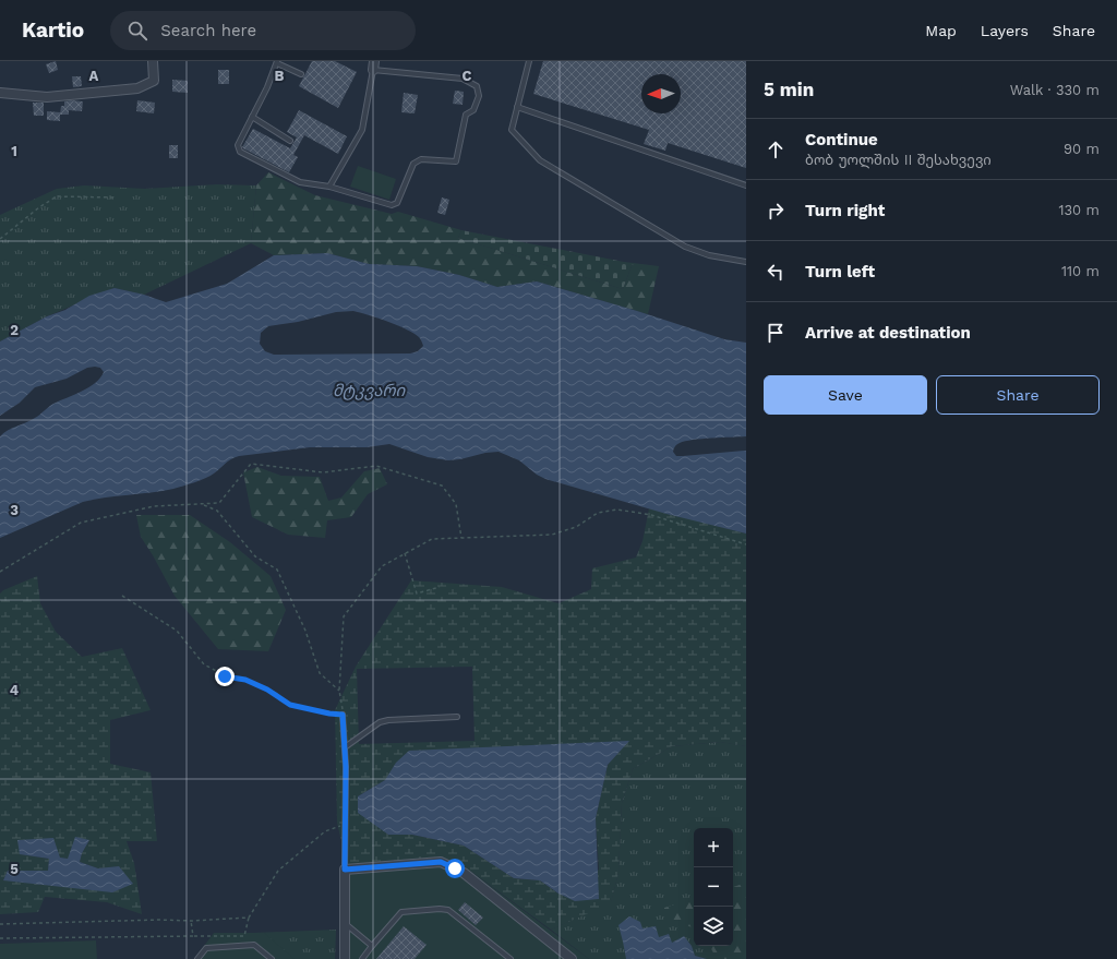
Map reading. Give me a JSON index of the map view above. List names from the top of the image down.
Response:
{
  "water": ["მტკვარი"],
  "north": "left",
  "page": {
    "header": "Kartio",
    "search": "Search here",
    "nav": ["Map", "Layers", "Share"],
    "heading": ["5 min", "Walk · 330 m"],
    "list": [
      ["Continue", "ბობ უოლშის II შესახვევი", "90 m"],
      ["Turn right", "130 m"],
      ["Turn left", "110 m"],
      "Arrive at destination"
    ],
    "buttons": ["Save", "Share"],
    "map_buttons": ["+", "−"]
  },
  "grid": {
    "columns": ["A", "B", "C"],
    "rows": [
      "1",
      "2",
      "3",
      "4",
      "5"
    ]
  }
}
